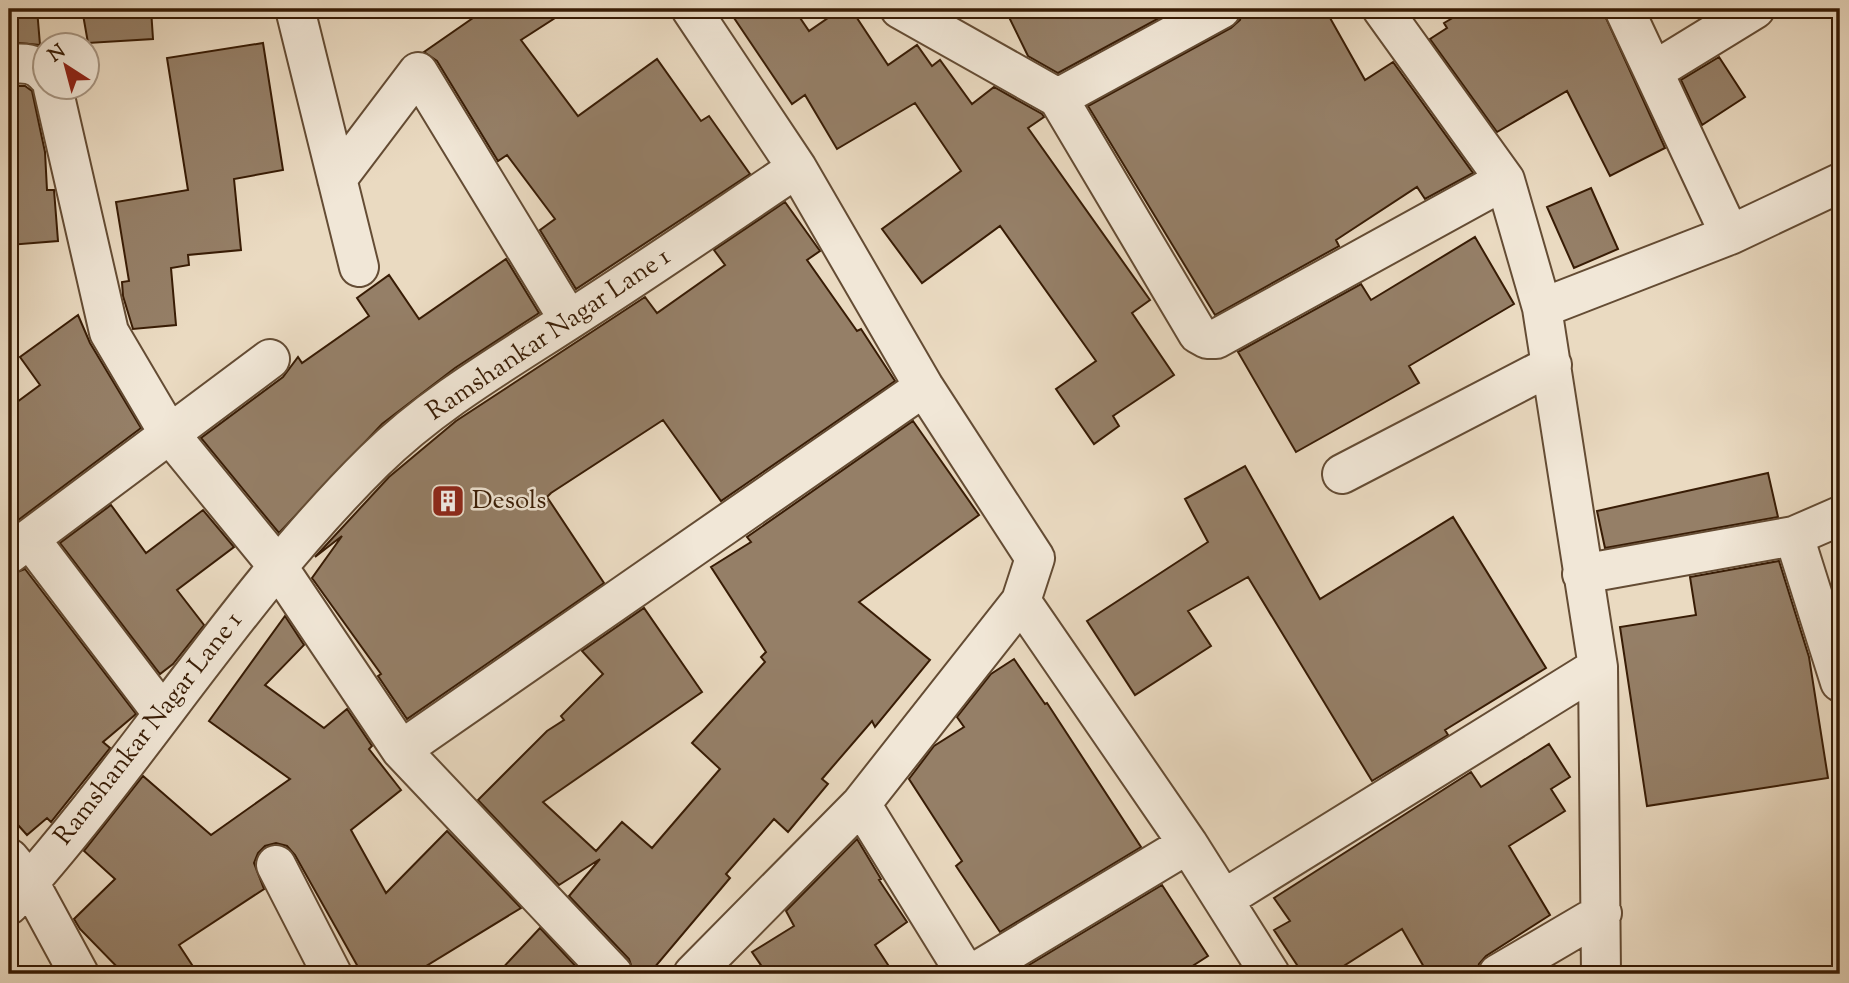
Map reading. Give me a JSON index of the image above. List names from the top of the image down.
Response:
{
  "streets": {
    "street": ["Ramshankar Nagar Lane 1"]
  },
  "places": {
    "building": ["Desols"]
  },
  "north": "top left"
}
